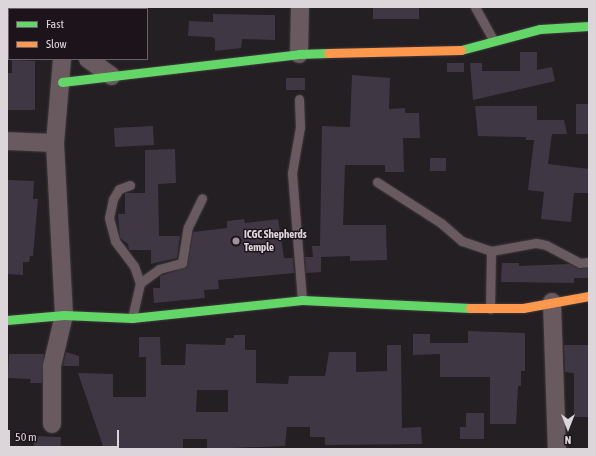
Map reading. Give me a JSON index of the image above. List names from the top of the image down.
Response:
{
  "places": ["ICGC Shepherds Temple"],
  "legend": ["Fast", "Slow"],
  "scale_bar": "50 m",
  "north": "bottom"
}
